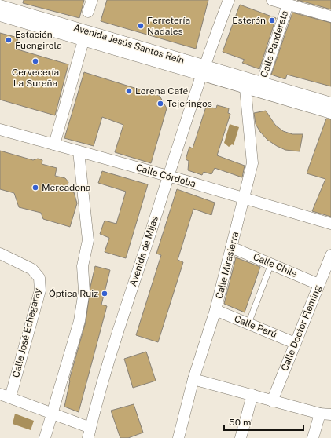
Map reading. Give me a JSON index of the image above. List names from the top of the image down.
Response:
{
  "streets": {
    "street": [
      "Avenida Jesús Santos Reín",
      "Calle Pandereta",
      "Calle Córdoba",
      "Avenida de Mijas",
      "Calle Mirasierra",
      "Calle Chile",
      "Calle Perú",
      "Calle Doctor Fleming",
      "Calle José Echegaray"
    ]
  },
  "crossings": [
    ["Avenida Jesús Santos Reín", "Avenida de Mijas"],
    ["Calle Córdoba", "Avenida de Mijas"],
    ["Calle Córdoba", "Calle Mirasierra"],
    ["Calle Mirasierra", "Calle Chile"],
    ["Calle Mirasierra", "Calle Perú"],
    ["Calle Chile", "Calle Doctor Fleming"],
    ["Calle Perú", "Calle Doctor Fleming"]
  ],
  "places": [
    "Esterón",
    "Ferretería Nadales",
    "Estación Fuengirola",
    "Cervecería La Sureña",
    "Lorena Café",
    "Tejeringos",
    "Mercadona",
    "Óptica Ruiz"
  ],
  "scale_bar": "50 m"
}
